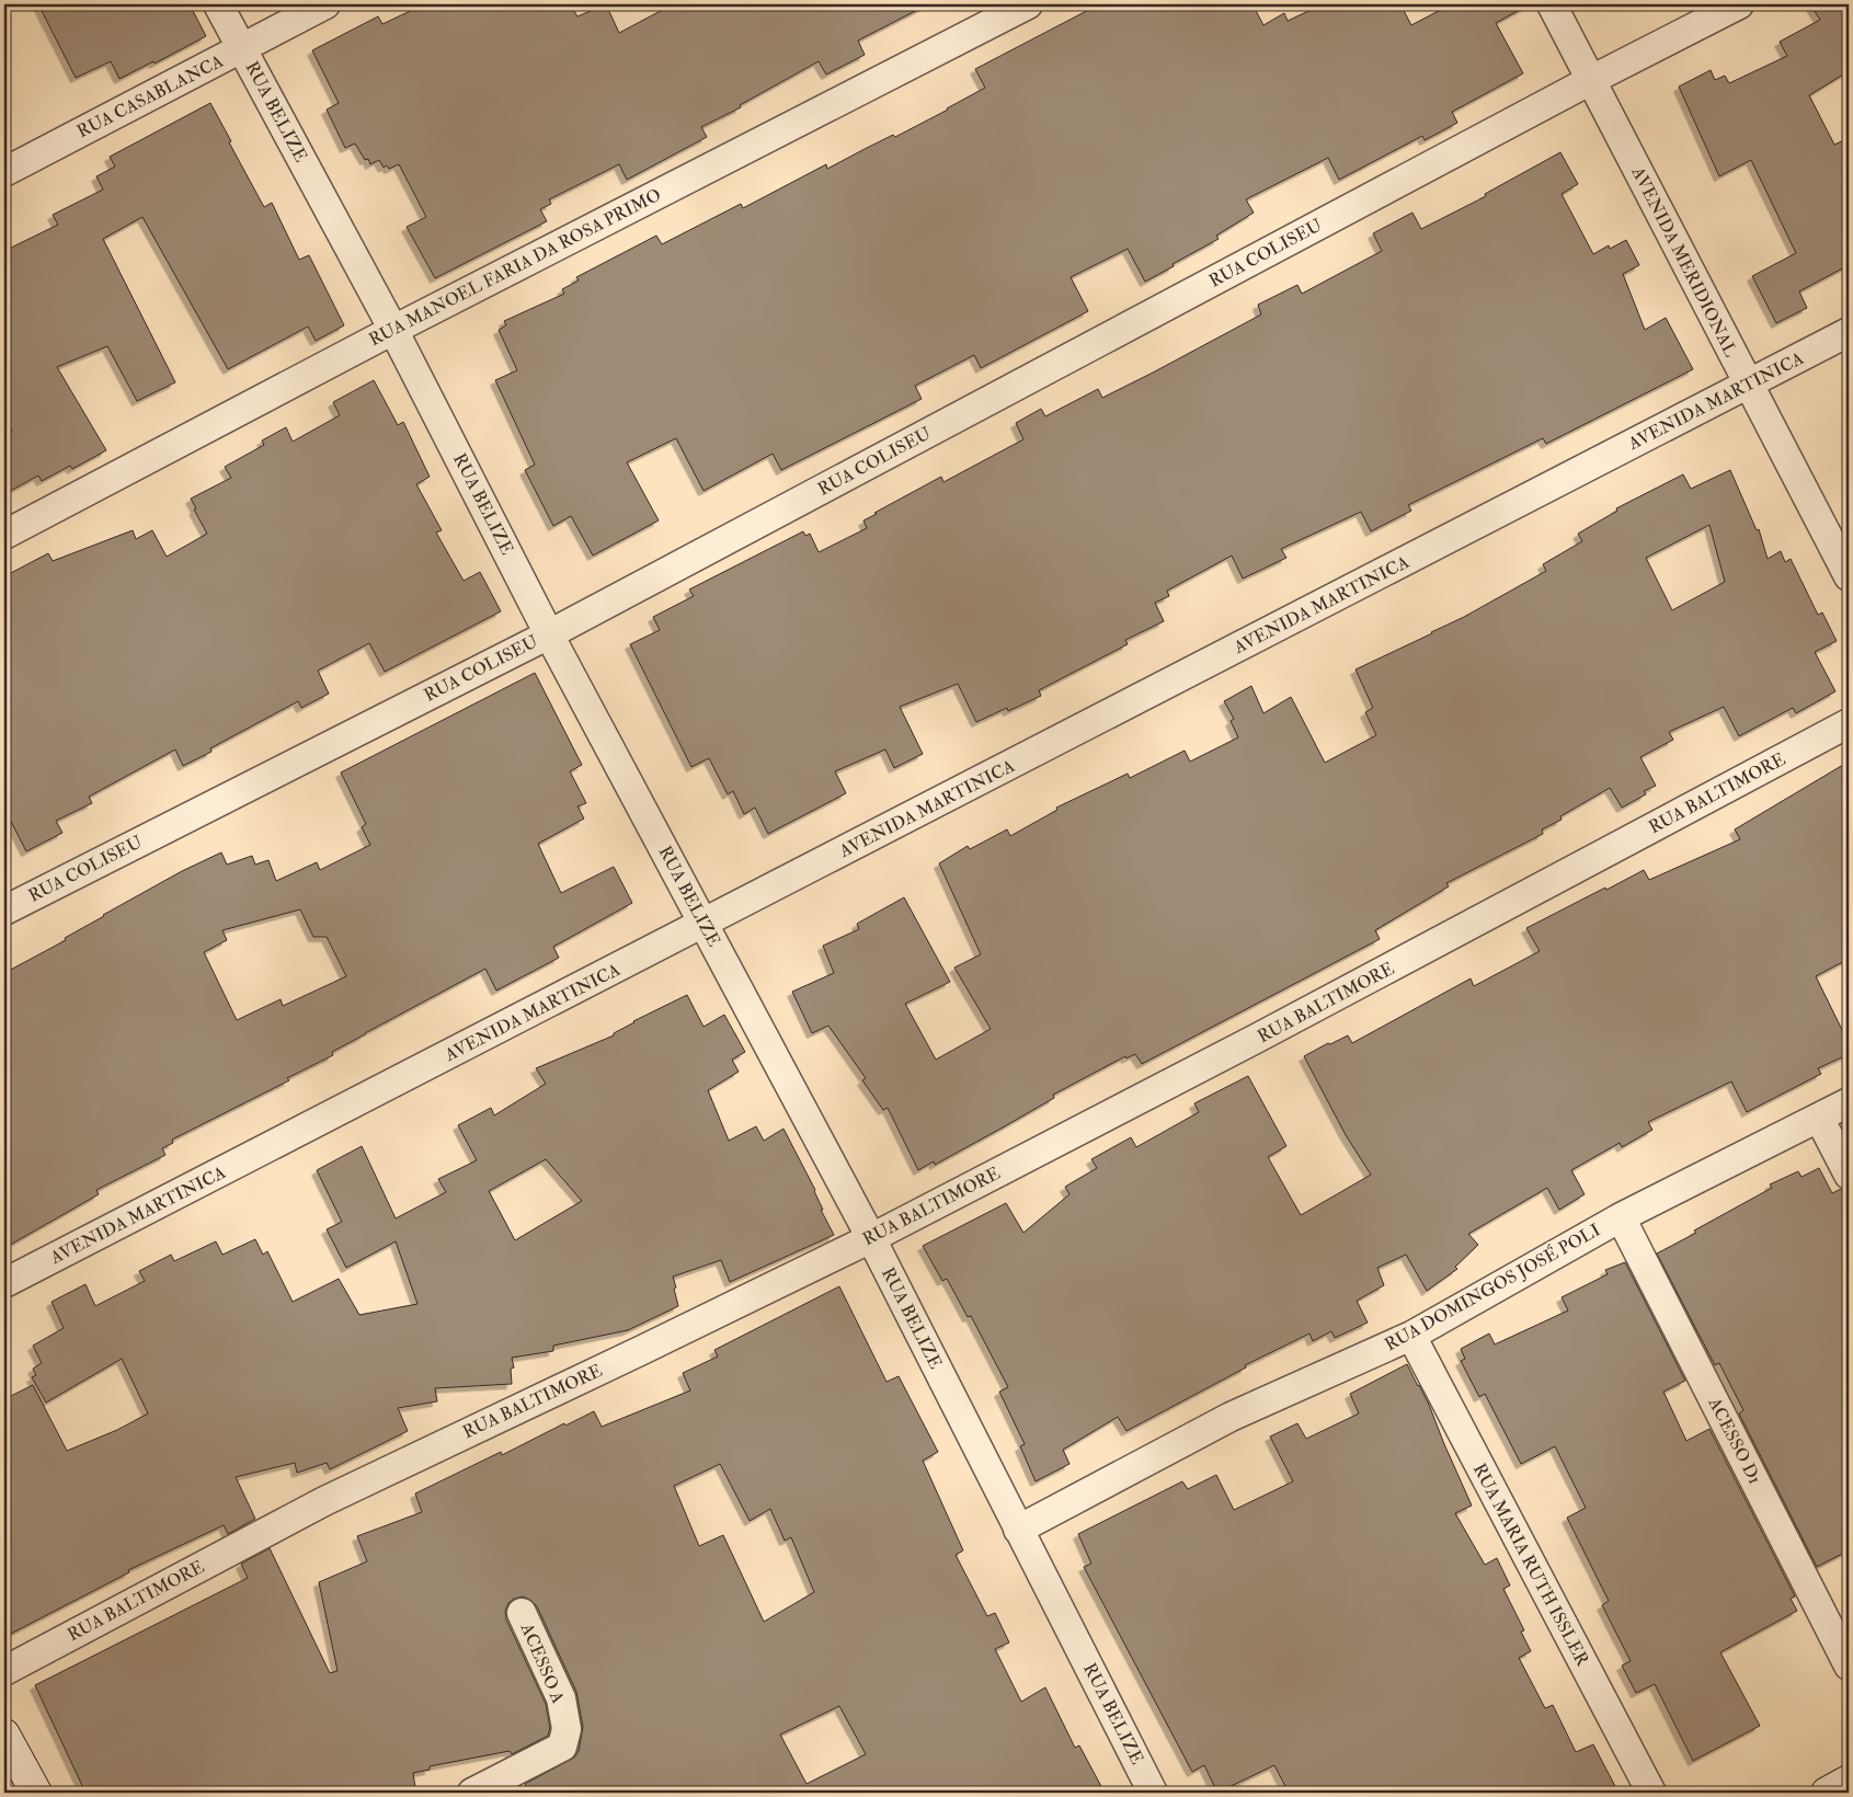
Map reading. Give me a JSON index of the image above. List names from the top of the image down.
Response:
{
  "streets": {
    "street": [
      "RUA CASABLANCA",
      "RUA BELIZE",
      "RUA COLISEU",
      "AVENIDA MERIDIONAL",
      "RUA MANOEL FARIA DA ROSA PRIMO",
      "AVENIDA MARTINICA",
      "RUA BALTIMORE",
      "RUA DOMINGOS JOSÉ POLI",
      "ACESSO D1",
      "RUA MARIA RUTH ISSLER",
      "ACESSO A"
    ]
  },
  "crossings": [
    ["RUA CASABLANCA", "RUA BELIZE"],
    ["RUA BELIZE", "RUA COLISEU"],
    ["RUA BELIZE", "RUA MANOEL FARIA DA ROSA PRIMO"],
    ["RUA BELIZE", "AVENIDA MARTINICA"],
    ["RUA BELIZE", "RUA BALTIMORE"],
    ["RUA BELIZE", "RUA DOMINGOS JOSÉ POLI"],
    ["RUA COLISEU", "AVENIDA MERIDIONAL"],
    ["AVENIDA MERIDIONAL", "AVENIDA MARTINICA"],
    ["RUA DOMINGOS JOSÉ POLI", "ACESSO D1"],
    ["RUA DOMINGOS JOSÉ POLI", "RUA MARIA RUTH ISSLER"]
  ]
}
